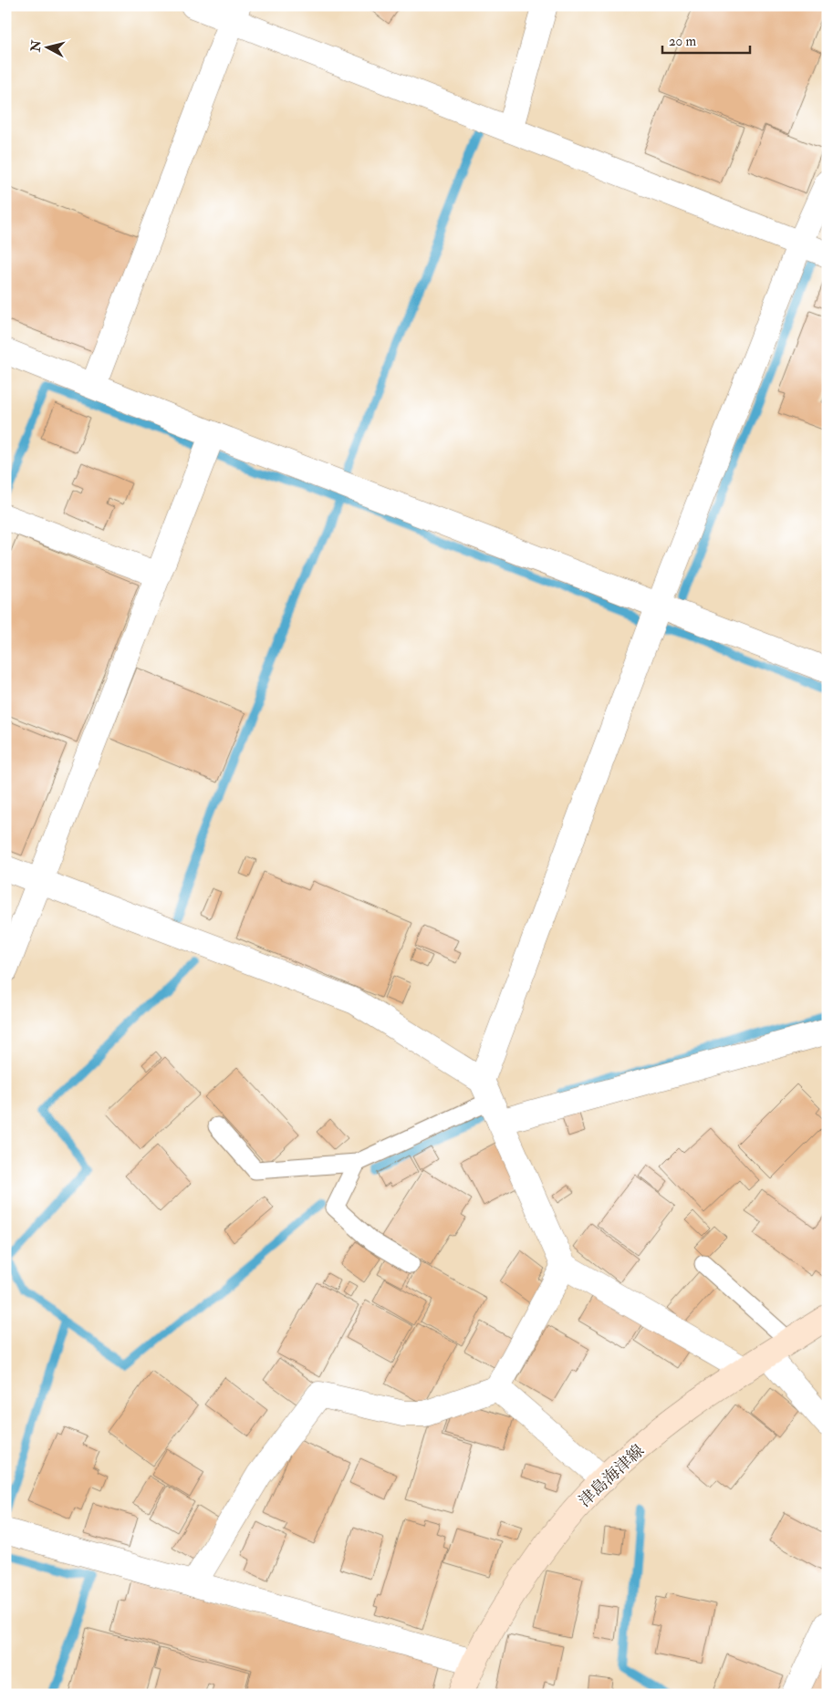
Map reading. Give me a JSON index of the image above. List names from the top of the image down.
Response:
{
  "streets": {
    "main road": ["津島海津線"]
  },
  "scale_bar": "20 m",
  "north": "left"
}
